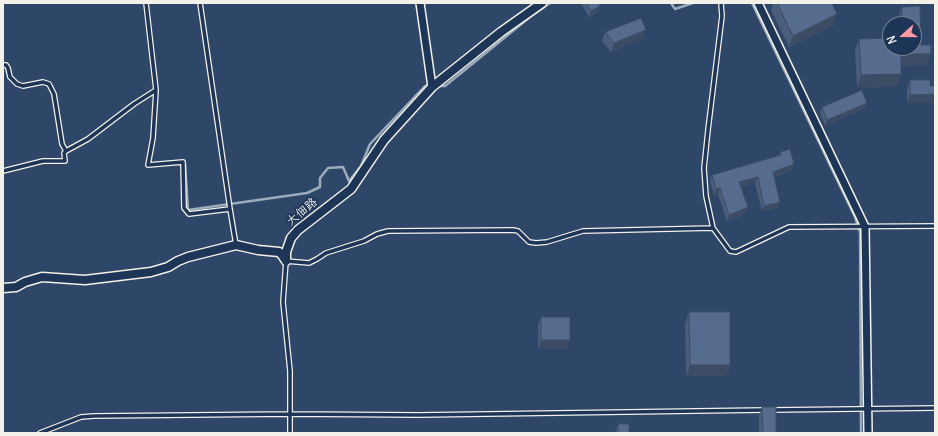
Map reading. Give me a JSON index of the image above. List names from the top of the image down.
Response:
{
  "streets": {
    "street": ["大佃路"]
  },
  "north": "left"
}
